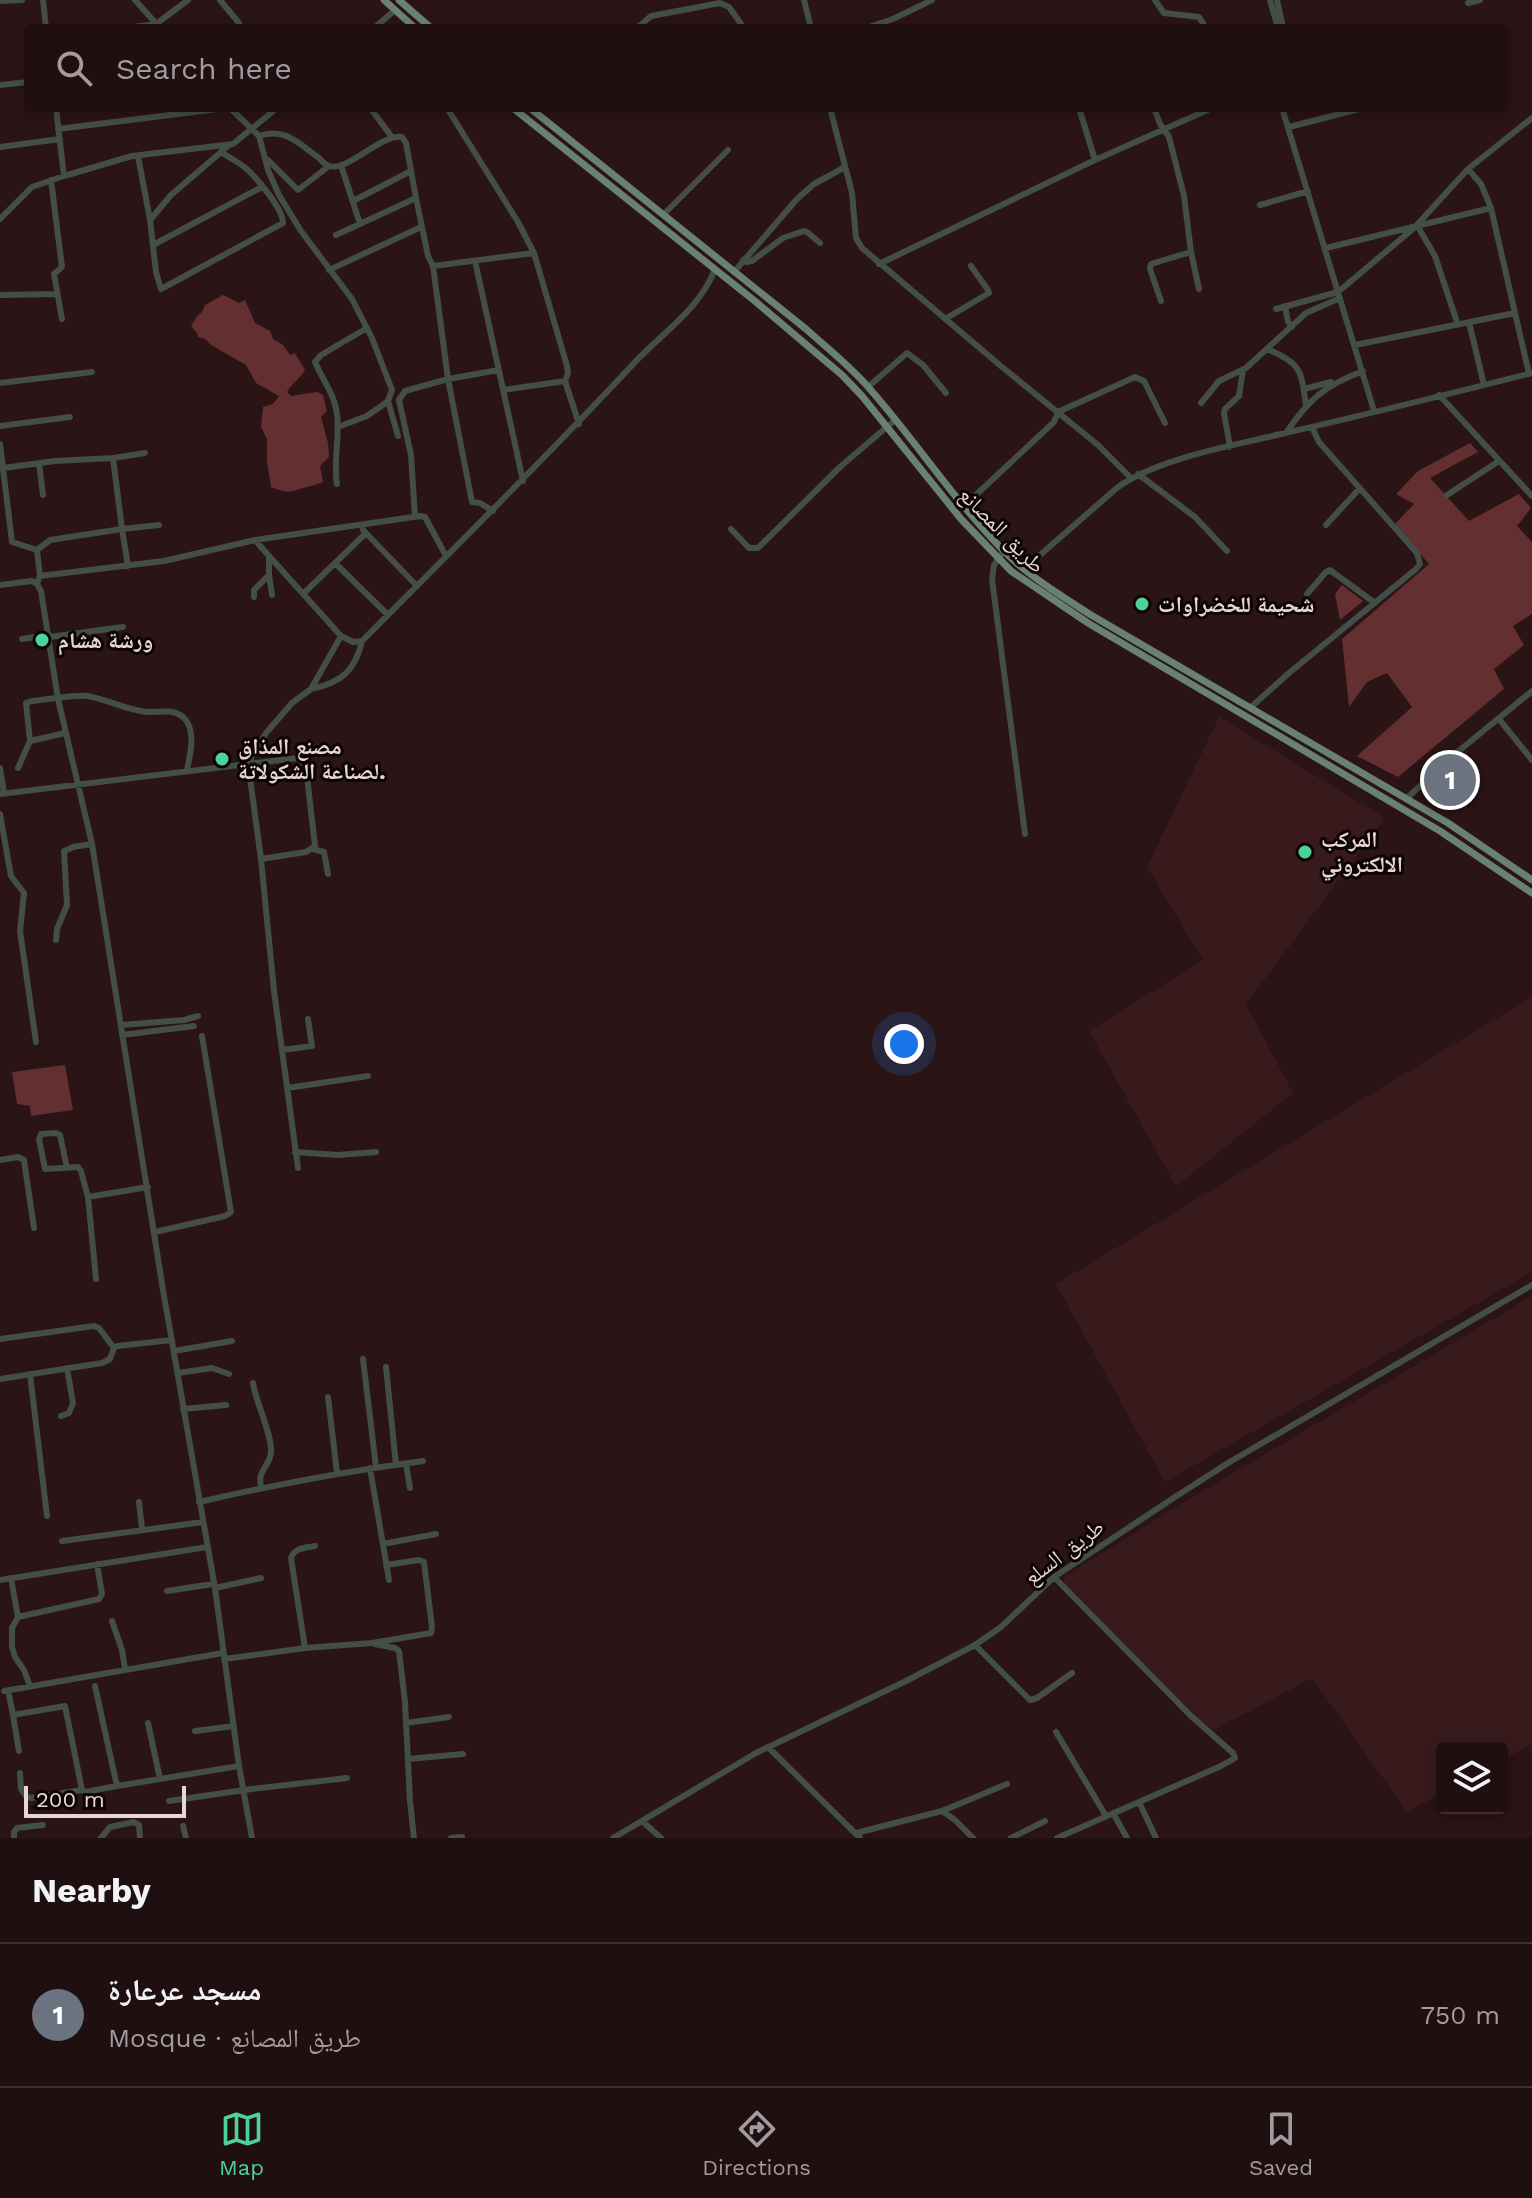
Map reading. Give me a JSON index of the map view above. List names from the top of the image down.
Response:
{
  "streets": {
    "main road": ["طريق المصانع"],
    "street": ["طريق السلع"]
  },
  "places": [
    "شحيمة للخضراوات",
    "ورشة هشام",
    "مصنع المذاق لصناعة الشكولاتة.",
    "المركب الالكتروني"
  ],
  "scale_bar": "200 m",
  "page": {
    "search": "Search here",
    "pins": "1",
    "scale": "200 m",
    "heading": "Nearby",
    "list": [
      {
        "mark": "1",
        "name": "مسجد عرعارة",
        "note": "Mosque · طريق المصانع",
        "value": "750 m"
      }
    ],
    "nav": ["Map", "Directions", "Saved"]
  }
}
